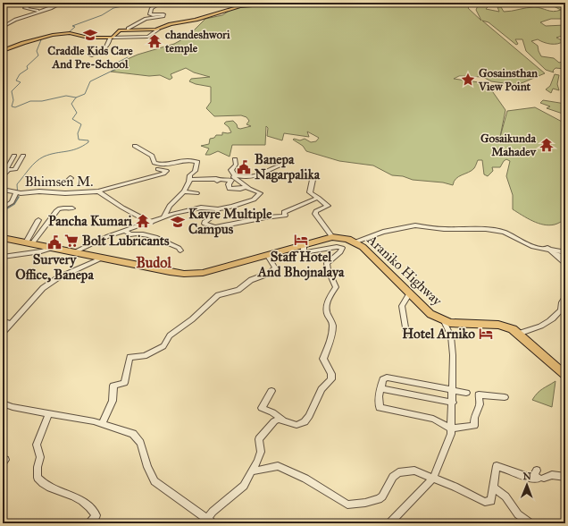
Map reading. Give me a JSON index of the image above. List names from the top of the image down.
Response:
{
  "streets": {
    "highway": ["Araniko Highway"],
    "street": ["Bhimsen M."]
  },
  "districts": ["Budol"],
  "places": {
    "school or university": ["Craddle Kids Care And Pre-School", "Kavre Multiple Campus"],
    "temple": ["chandeshwori temple", "Gosaikunda Mahadev", "Pancha Kumari"],
    "place": ["Gosainsthan View Point"],
    "public building": ["Banepa Nagarpalika", "Survery Office, Banepa"],
    "hotel": ["Staff Hotel And Bhojnalaya", "Hotel Arniko"],
    "supermarket": ["Bolt Lubricants"]
  },
  "north": "top"
}
